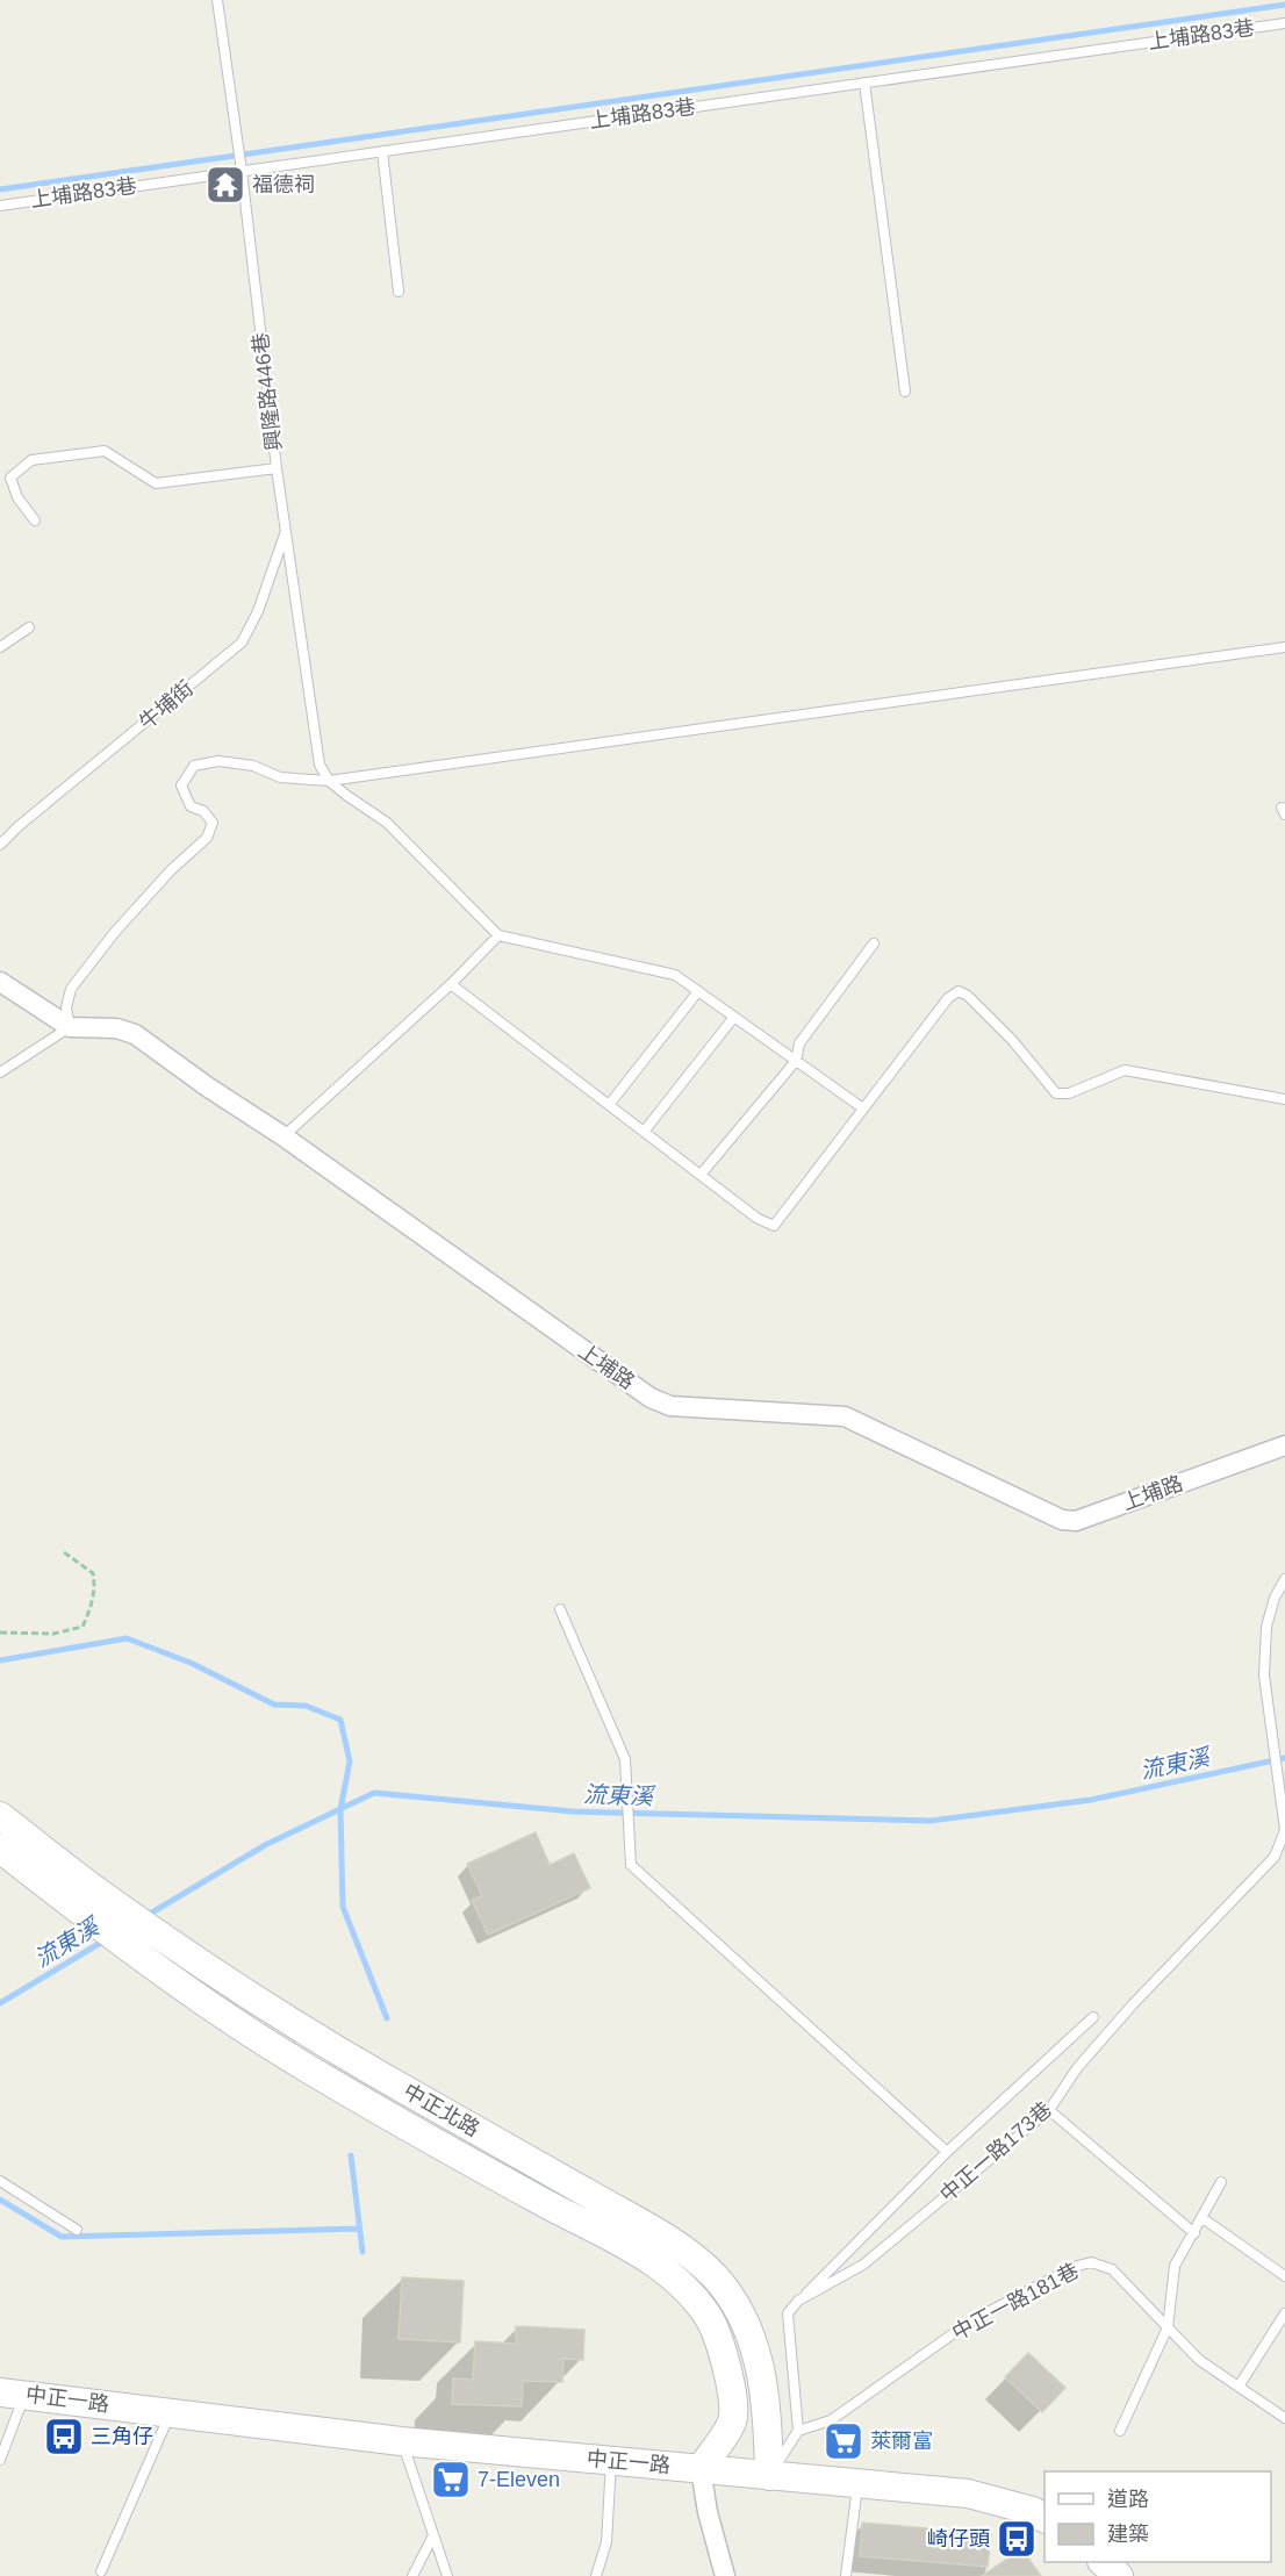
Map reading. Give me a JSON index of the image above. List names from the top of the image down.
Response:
{
  "streets": {
    "main road": ["中正北路", "中正一路"],
    "street": ["上埔路"],
    "lane": [
      "上埔路83巷",
      "興隆路446巷",
      "牛埔街",
      "中正一路173巷",
      "中正一路181巷"
    ]
  },
  "crossings": [
    ["上埔路83巷", "興隆路446巷"],
    ["興隆路446巷", "牛埔街"],
    ["中正北路", "中正一路"]
  ],
  "water": ["流東溪"],
  "places": {
    "temple": ["福德祠"],
    "bus stop": ["三角仔", "崎仔頭"],
    "supermarket": ["萊爾富", "7-Eleven"]
  },
  "legend": ["道路", "建築"]
}
